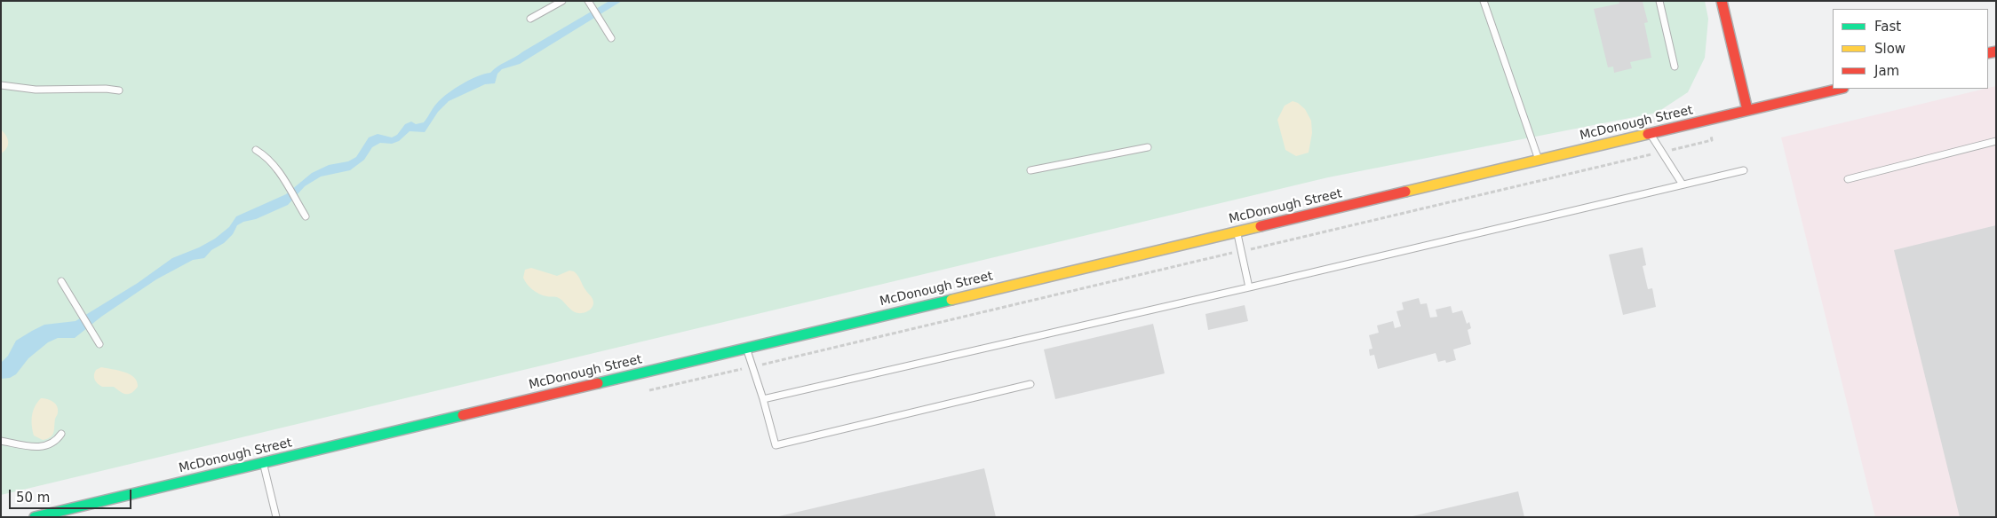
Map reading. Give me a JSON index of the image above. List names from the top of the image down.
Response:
{
  "streets": {
    "street": ["McDonough Street"]
  },
  "legend": ["Fast", "Slow", "Jam"],
  "scale_bar": "50 m"
}
